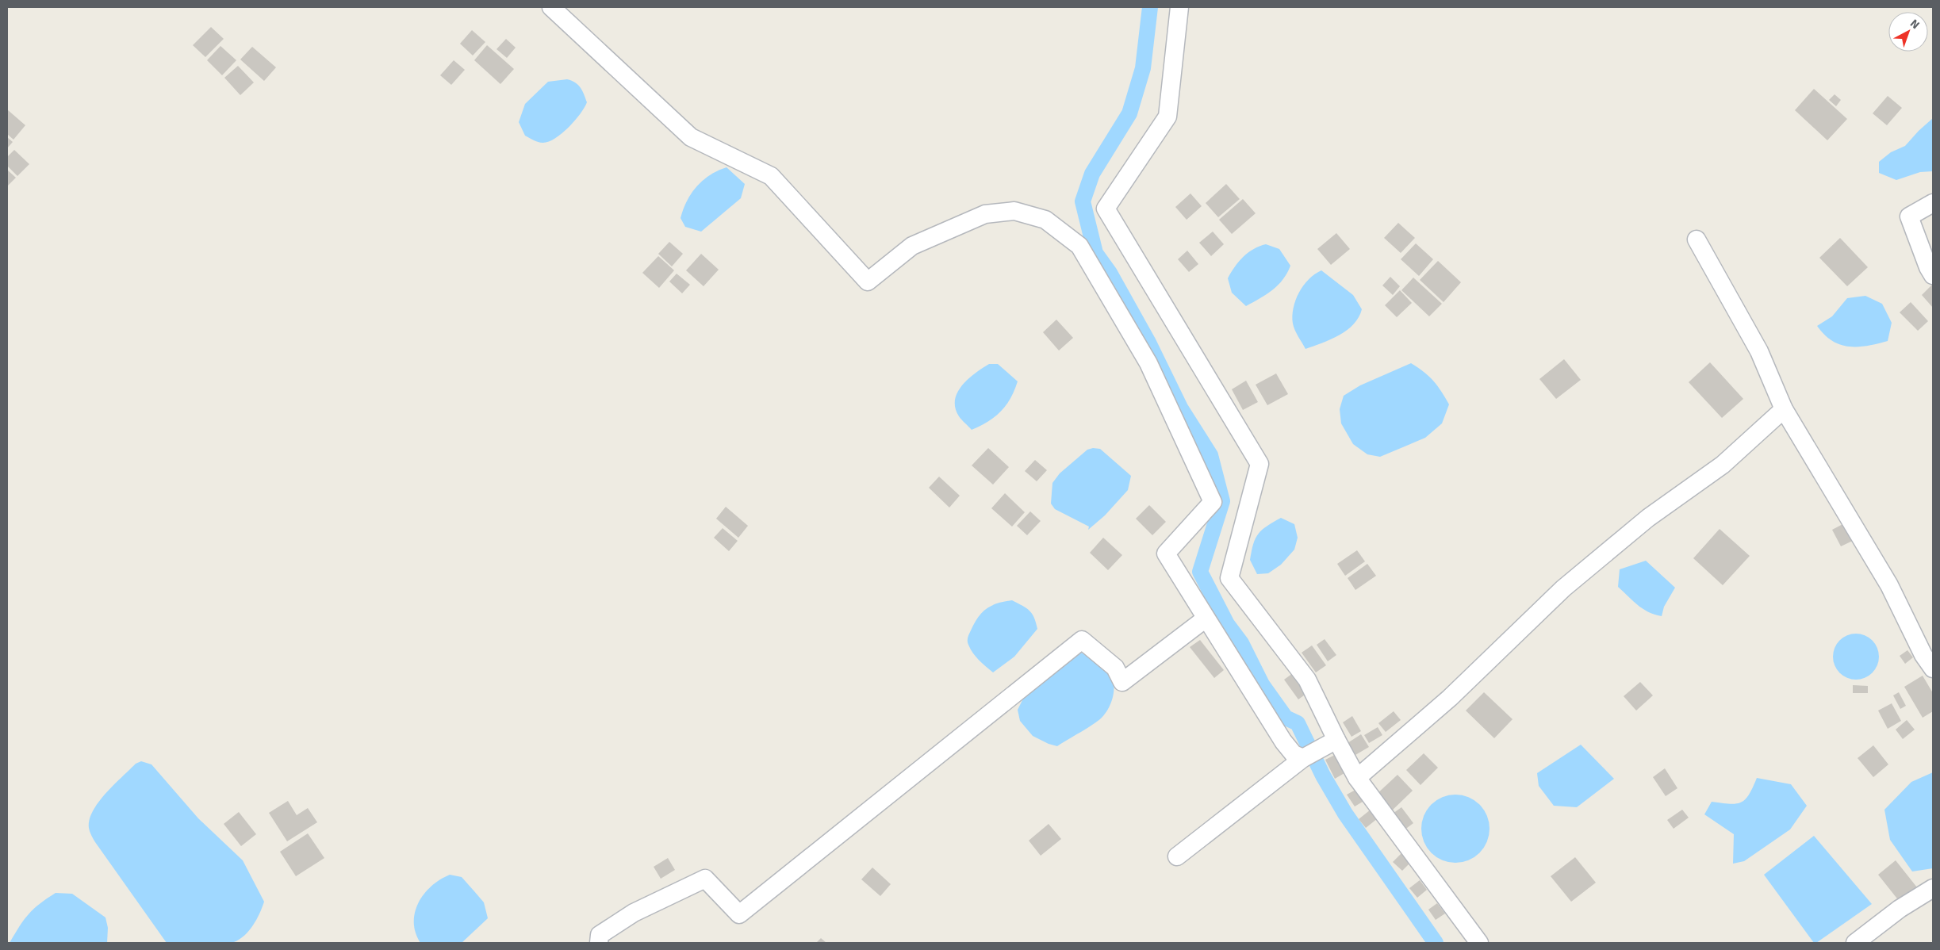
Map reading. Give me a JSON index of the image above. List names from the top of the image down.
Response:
{
  "north": "top right"
}
